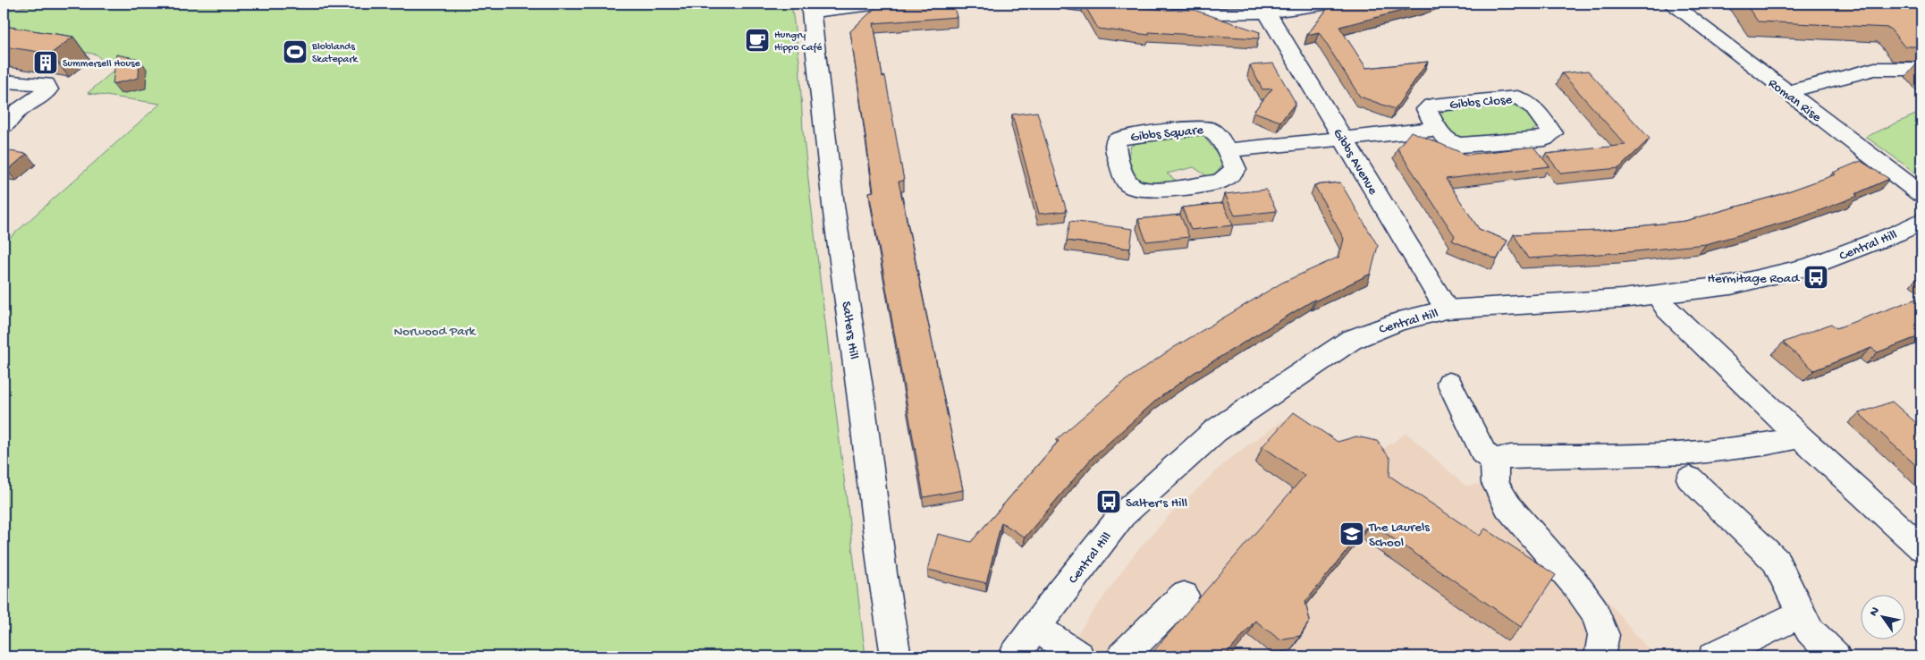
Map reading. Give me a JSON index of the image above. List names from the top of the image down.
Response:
{
  "streets": {
    "street": [
      "Roman Rise",
      "Gibbs Close",
      "Gibbs Square",
      "Gibbs Avenue",
      "Central Hill",
      "Salters Hill"
    ]
  },
  "crossings": [
    ["Gibbs Avenue", "Central Hill"]
  ],
  "parks": ["Norwood Park"],
  "places": {
    "cafe": ["Hungry Hippo Café"],
    "sports": ["Bloblands Skatepark"],
    "building": ["Summersell House"],
    "bus stop": ["Hermitage Road", "Salter's Hill"],
    "school or university": ["The Laurels School"]
  },
  "north": "top left"
}
